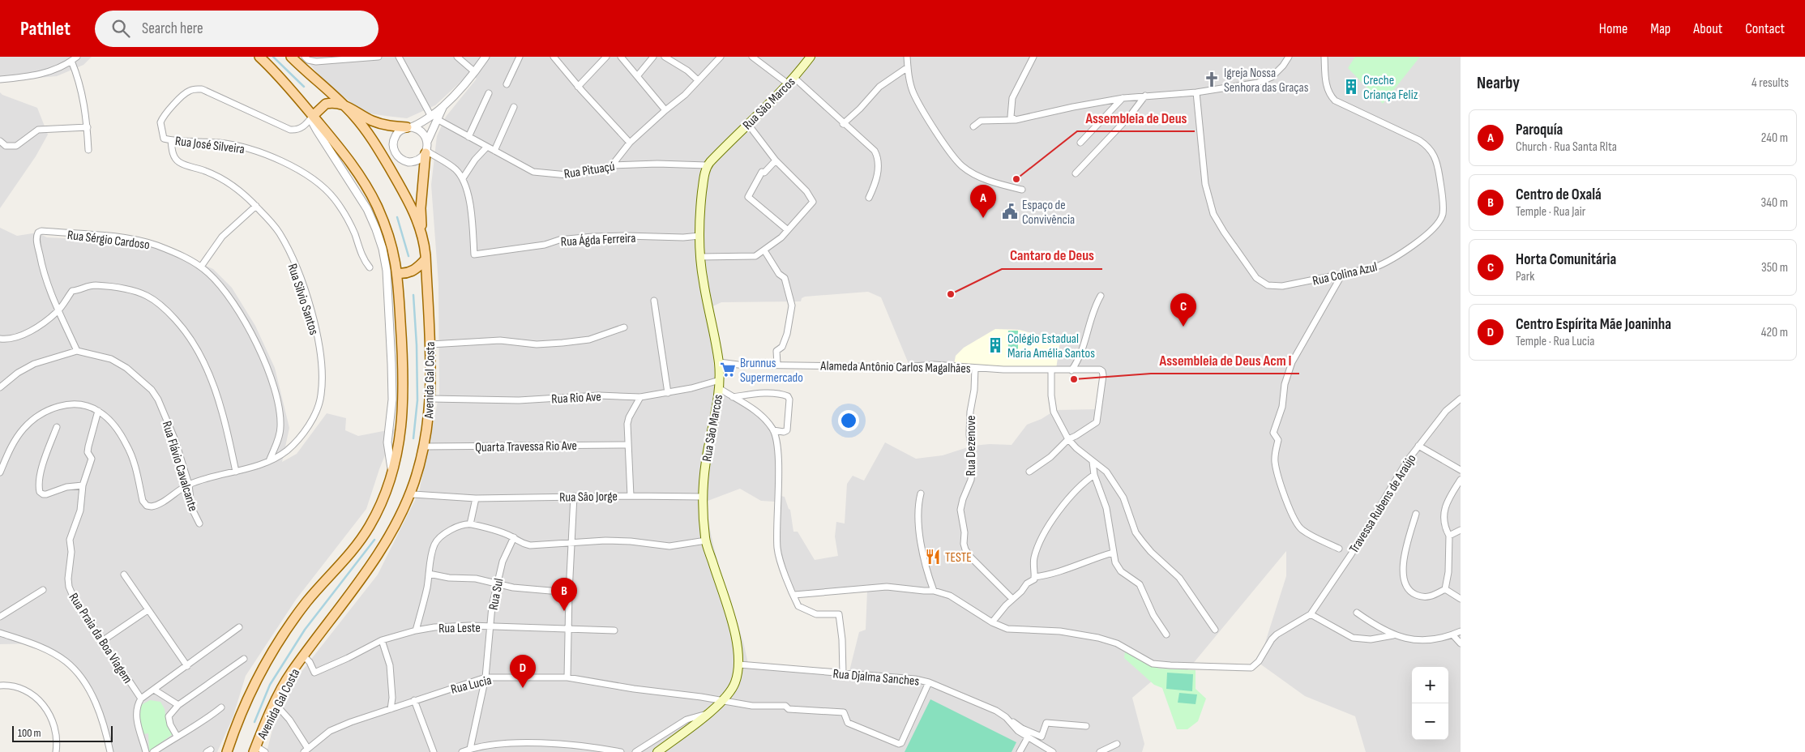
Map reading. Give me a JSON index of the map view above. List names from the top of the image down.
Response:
{
  "streets": {
    "main road": ["Rua São Marcos", "Avenida Gal Costa"],
    "street": [
      "Rua José Silveira",
      "Rua Pituaçú",
      "Rua Sérgio Cardoso",
      "Rua Ágda Ferreira",
      "Rua Colina Azul",
      "Rua Silvio Santos",
      "Alameda Antônio Carlos Magalhães",
      "Rua Rio Ave",
      "Quarta Travessa Rio Ave",
      "Rua Dezenove",
      "Rua Flávio Cavalcante",
      "Rua São Jorge",
      "Travessa Rubens de Araújo",
      "Rua Sul",
      "Rua Leste",
      "Rua Praia da Boa Viagem",
      "Rua Djalma Sanches",
      "Rua Lucia"
    ]
  },
  "crossings": [
    ["Rua São Marcos", "Rua Pituaçú"],
    ["Rua São Marcos", "Rua Ágda Ferreira"],
    ["Rua São Marcos", "Alameda Antônio Carlos Magalhães"],
    ["Rua São Marcos", "Rua Rio Ave"],
    ["Rua São Marcos", "Rua São Jorge"],
    ["Rua São Marcos", "Rua Djalma Sanches"],
    ["Rua São Marcos", "Rua Lucia"],
    ["Rua José Silveira", "Rua Silvio Santos"],
    ["Rua José Silveira", "Avenida Gal Costa"],
    ["Rua Sérgio Cardoso", "Rua Silvio Santos"],
    ["Rua Silvio Santos", "Rua Flávio Cavalcante"],
    ["Rua Silvio Santos", "Rua Praia da Boa Viagem"],
    ["Alameda Antônio Carlos Magalhães", "Rua Dezenove"],
    ["Avenida Gal Costa", "Rua Rio Ave"],
    ["Avenida Gal Costa", "Quarta Travessa Rio Ave"],
    ["Avenida Gal Costa", "Rua São Jorge"],
    ["Avenida Gal Costa", "Rua Leste"],
    ["Rua Sul", "Rua Leste"],
    ["Rua Sul", "Rua Lucia"],
    ["Rua Djalma Sanches", "Rua Lucia"]
  ],
  "places": {
    "church": ["Igreja Nossa Senhora das Graças"],
    "building": ["Creche Criança Feliz", "Colégio Estadual Maria Amélia Santos"],
    "other": ["Assembleia de Deus", "Cantaro de Deus", "Assembleia de Deus Acm I"],
    "public building": ["Espaço de Convivência"],
    "supermarket": ["Brunnus Supermercado"],
    "restaurant": ["TESTE"]
  },
  "scale_bar": "100 m",
  "page": {
    "header": "Pathlet",
    "search": "Search here",
    "nav": [
      "Home",
      "Map",
      "About",
      "Contact"
    ],
    "heading": ["Nearby", "4 results"],
    "list": [
      {
        "mark": "A",
        "name": "Paroquía",
        "note": "Church · Rua Santa RIta",
        "value": "240 m"
      },
      {
        "mark": "B",
        "name": "Centro de Oxalá",
        "note": "Temple · Rua Jair",
        "value": "340 m"
      },
      {
        "mark": "C",
        "name": "Horta Comunitária",
        "note": "Park",
        "value": "350 m"
      },
      {
        "mark": "D",
        "name": "Centro Espírita Mãe Joaninha",
        "note": "Temple · Rua Lucia",
        "value": "420 m"
      }
    ],
    "pins": [
      "A",
      "C",
      "B",
      "D"
    ],
    "map_buttons": ["+", "−"],
    "scale": "100 m"
  }
}
